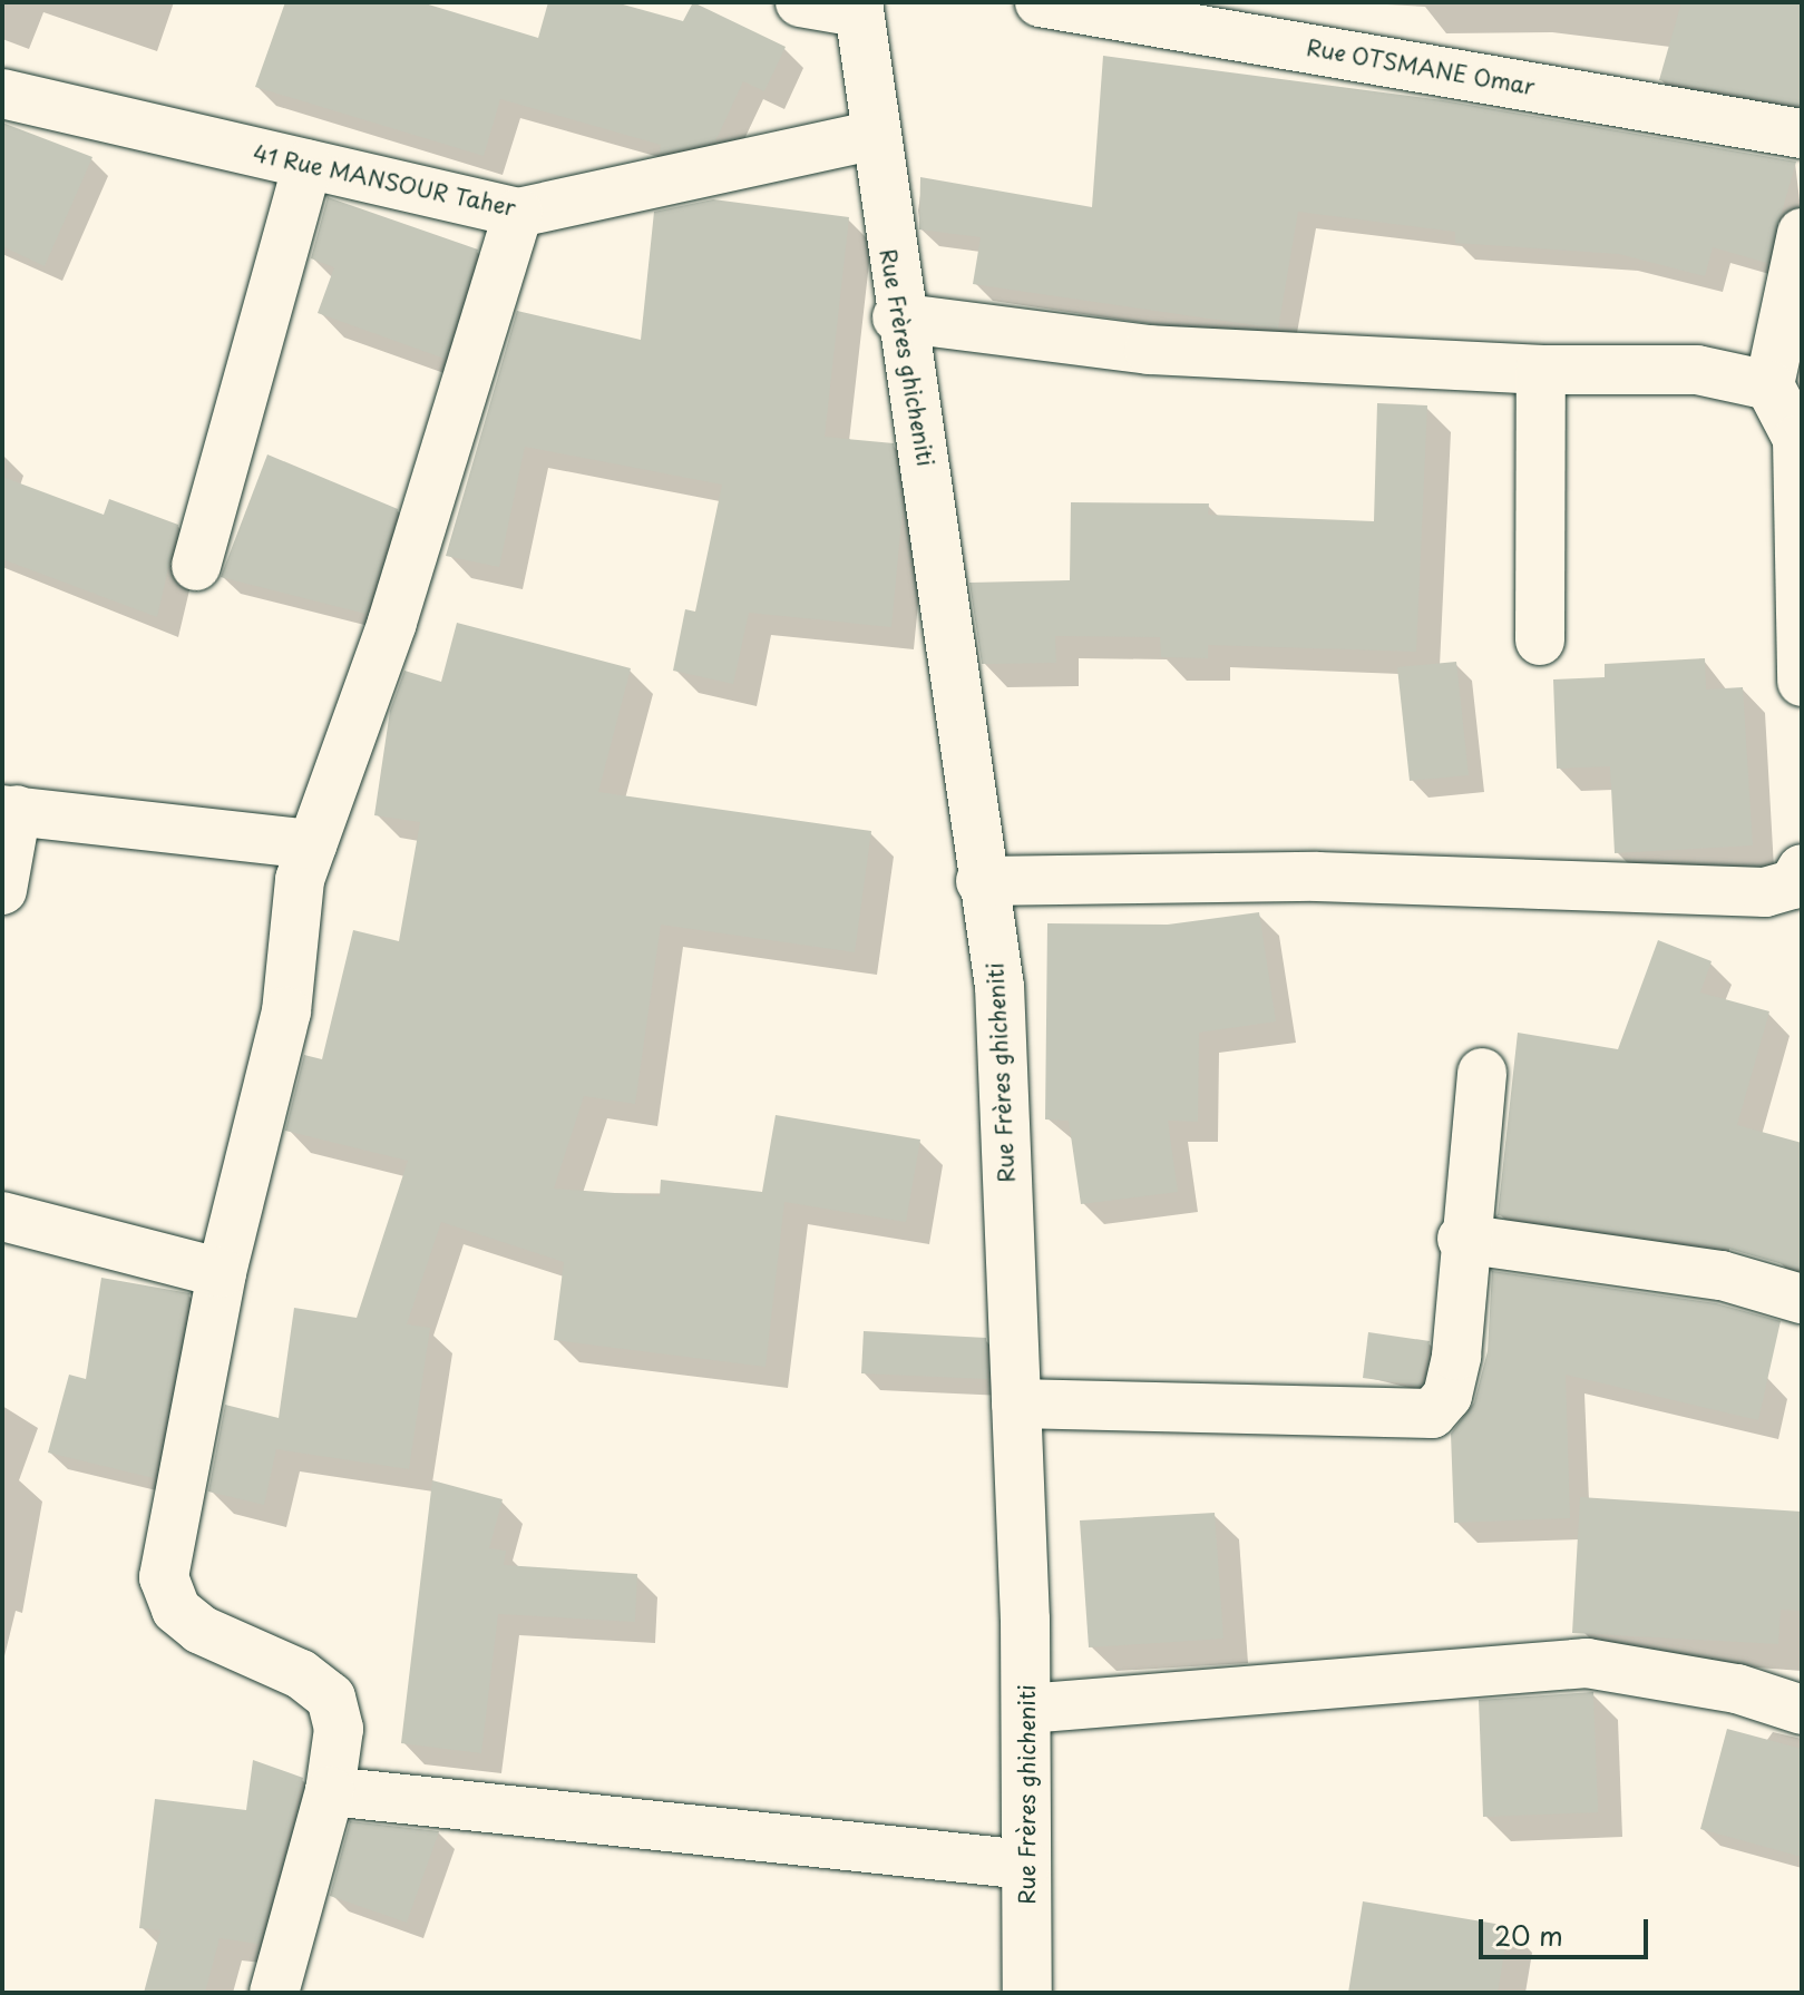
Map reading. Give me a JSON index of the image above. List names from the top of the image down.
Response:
{
  "streets": {
    "street": ["Rue OTSMANE Omar", "41 Rue MANSOUR Taher", "Rue Frères ghicheniti"]
  },
  "crossings": [
    ["41 Rue MANSOUR Taher", "Rue Frères ghicheniti"]
  ],
  "scale_bar": "20 m"
}
